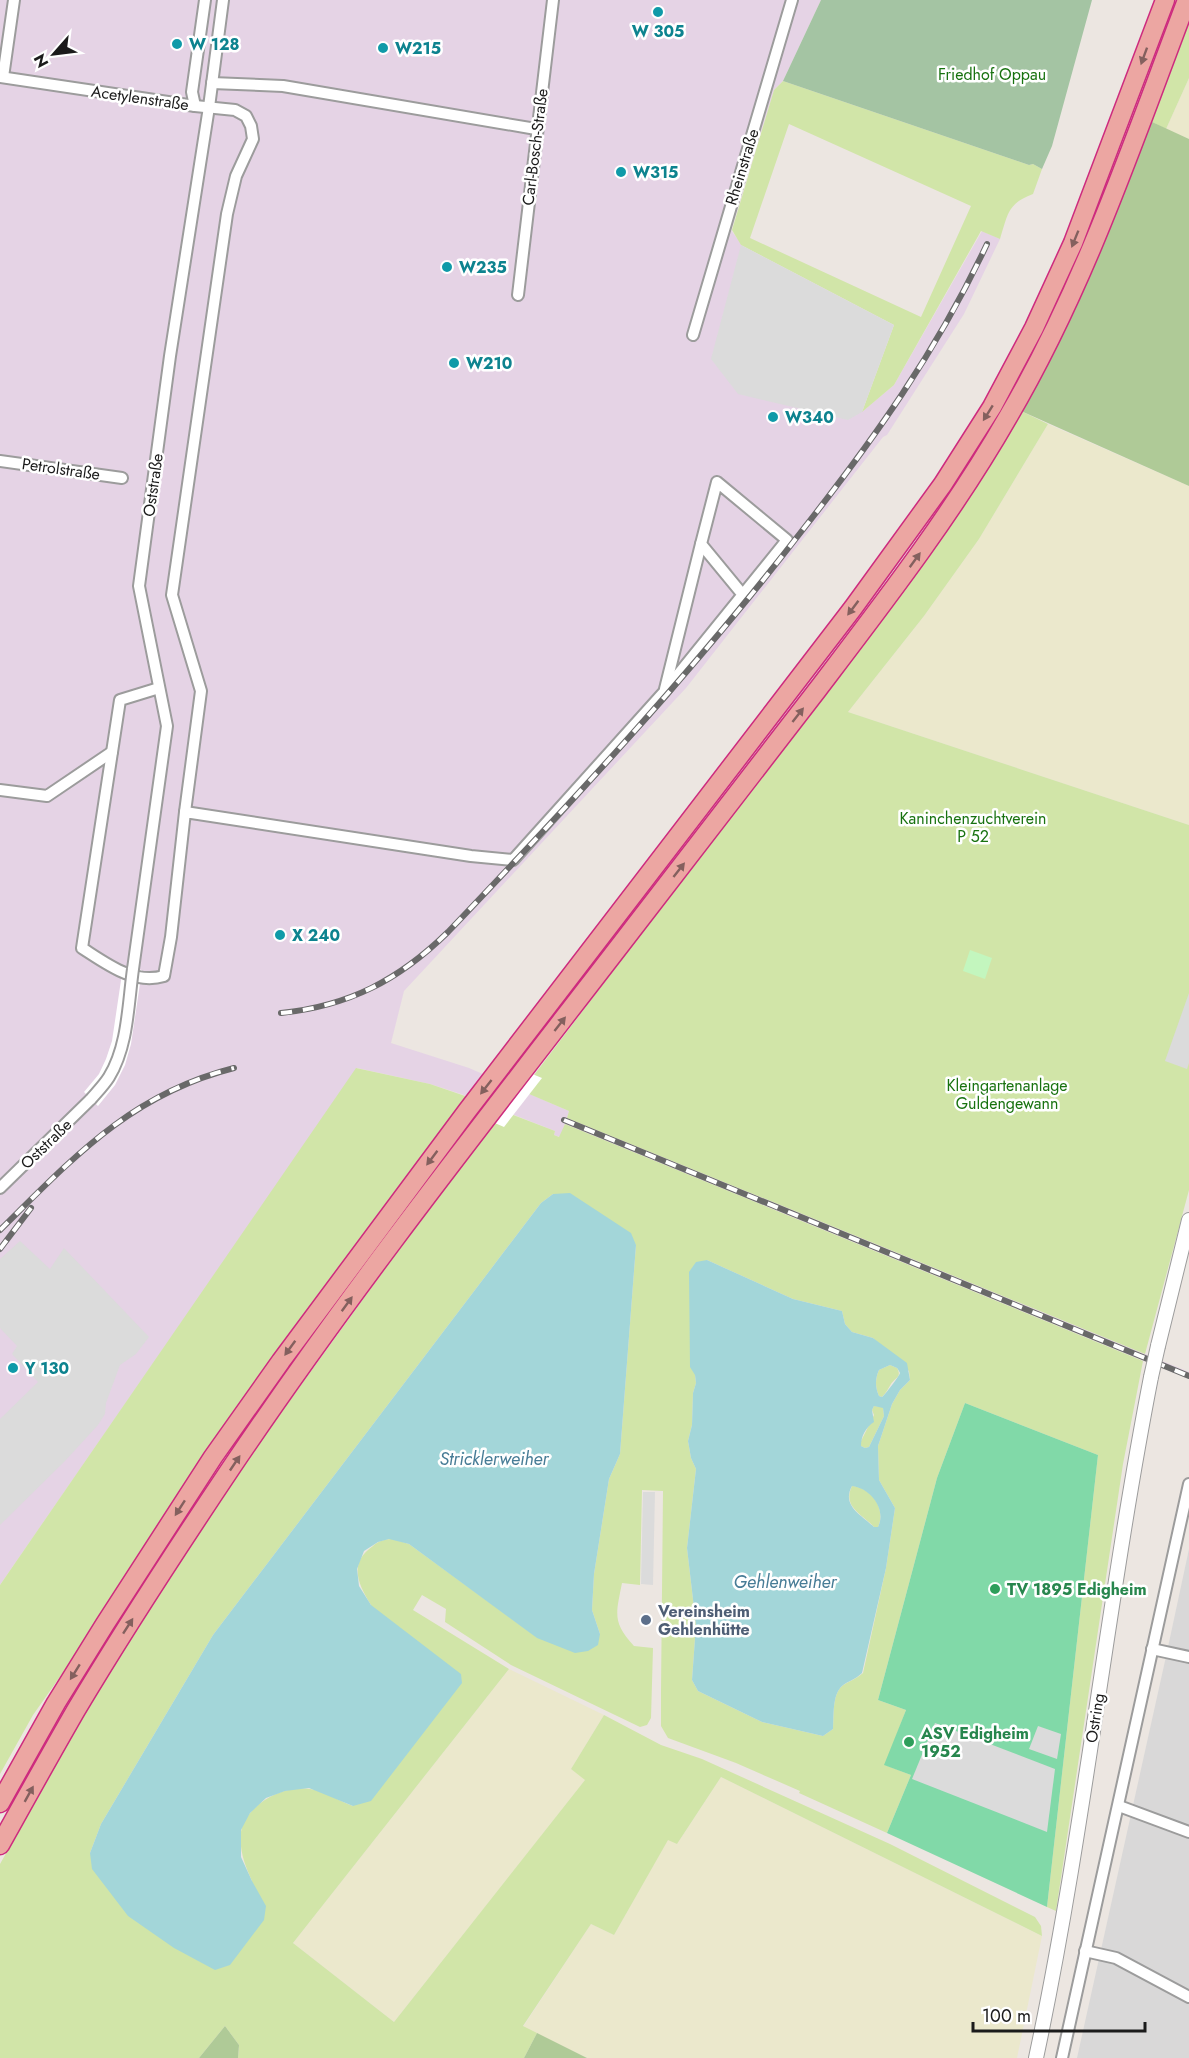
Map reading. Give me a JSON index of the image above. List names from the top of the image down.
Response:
{
  "streets": {
    "street": [
      "Acetylenstraße",
      "Carl-Bosch-Straße",
      "Rheinstraße",
      "Petrolstraße",
      "Oststraße",
      "Ostring"
    ]
  },
  "crossings": [
    ["Acetylenstraße", "Oststraße"]
  ],
  "water": ["Stricklerweiher", "Gehlenweiher"],
  "parks": ["Friedhof Oppau", "Kaninchenzuchtverein P 52", "Kleingartenanlage Guldengewann"],
  "places": [
    "W 305",
    "W 128",
    "W215",
    "W315",
    "W235",
    "W210",
    "W340",
    "X 240",
    "Y 130",
    "TV 1895 Edigheim",
    "Vereinsheim Gehlenhütte",
    "ASV Edigheim 1952"
  ],
  "scale_bar": "100 m",
  "north": "bottom left"
}
